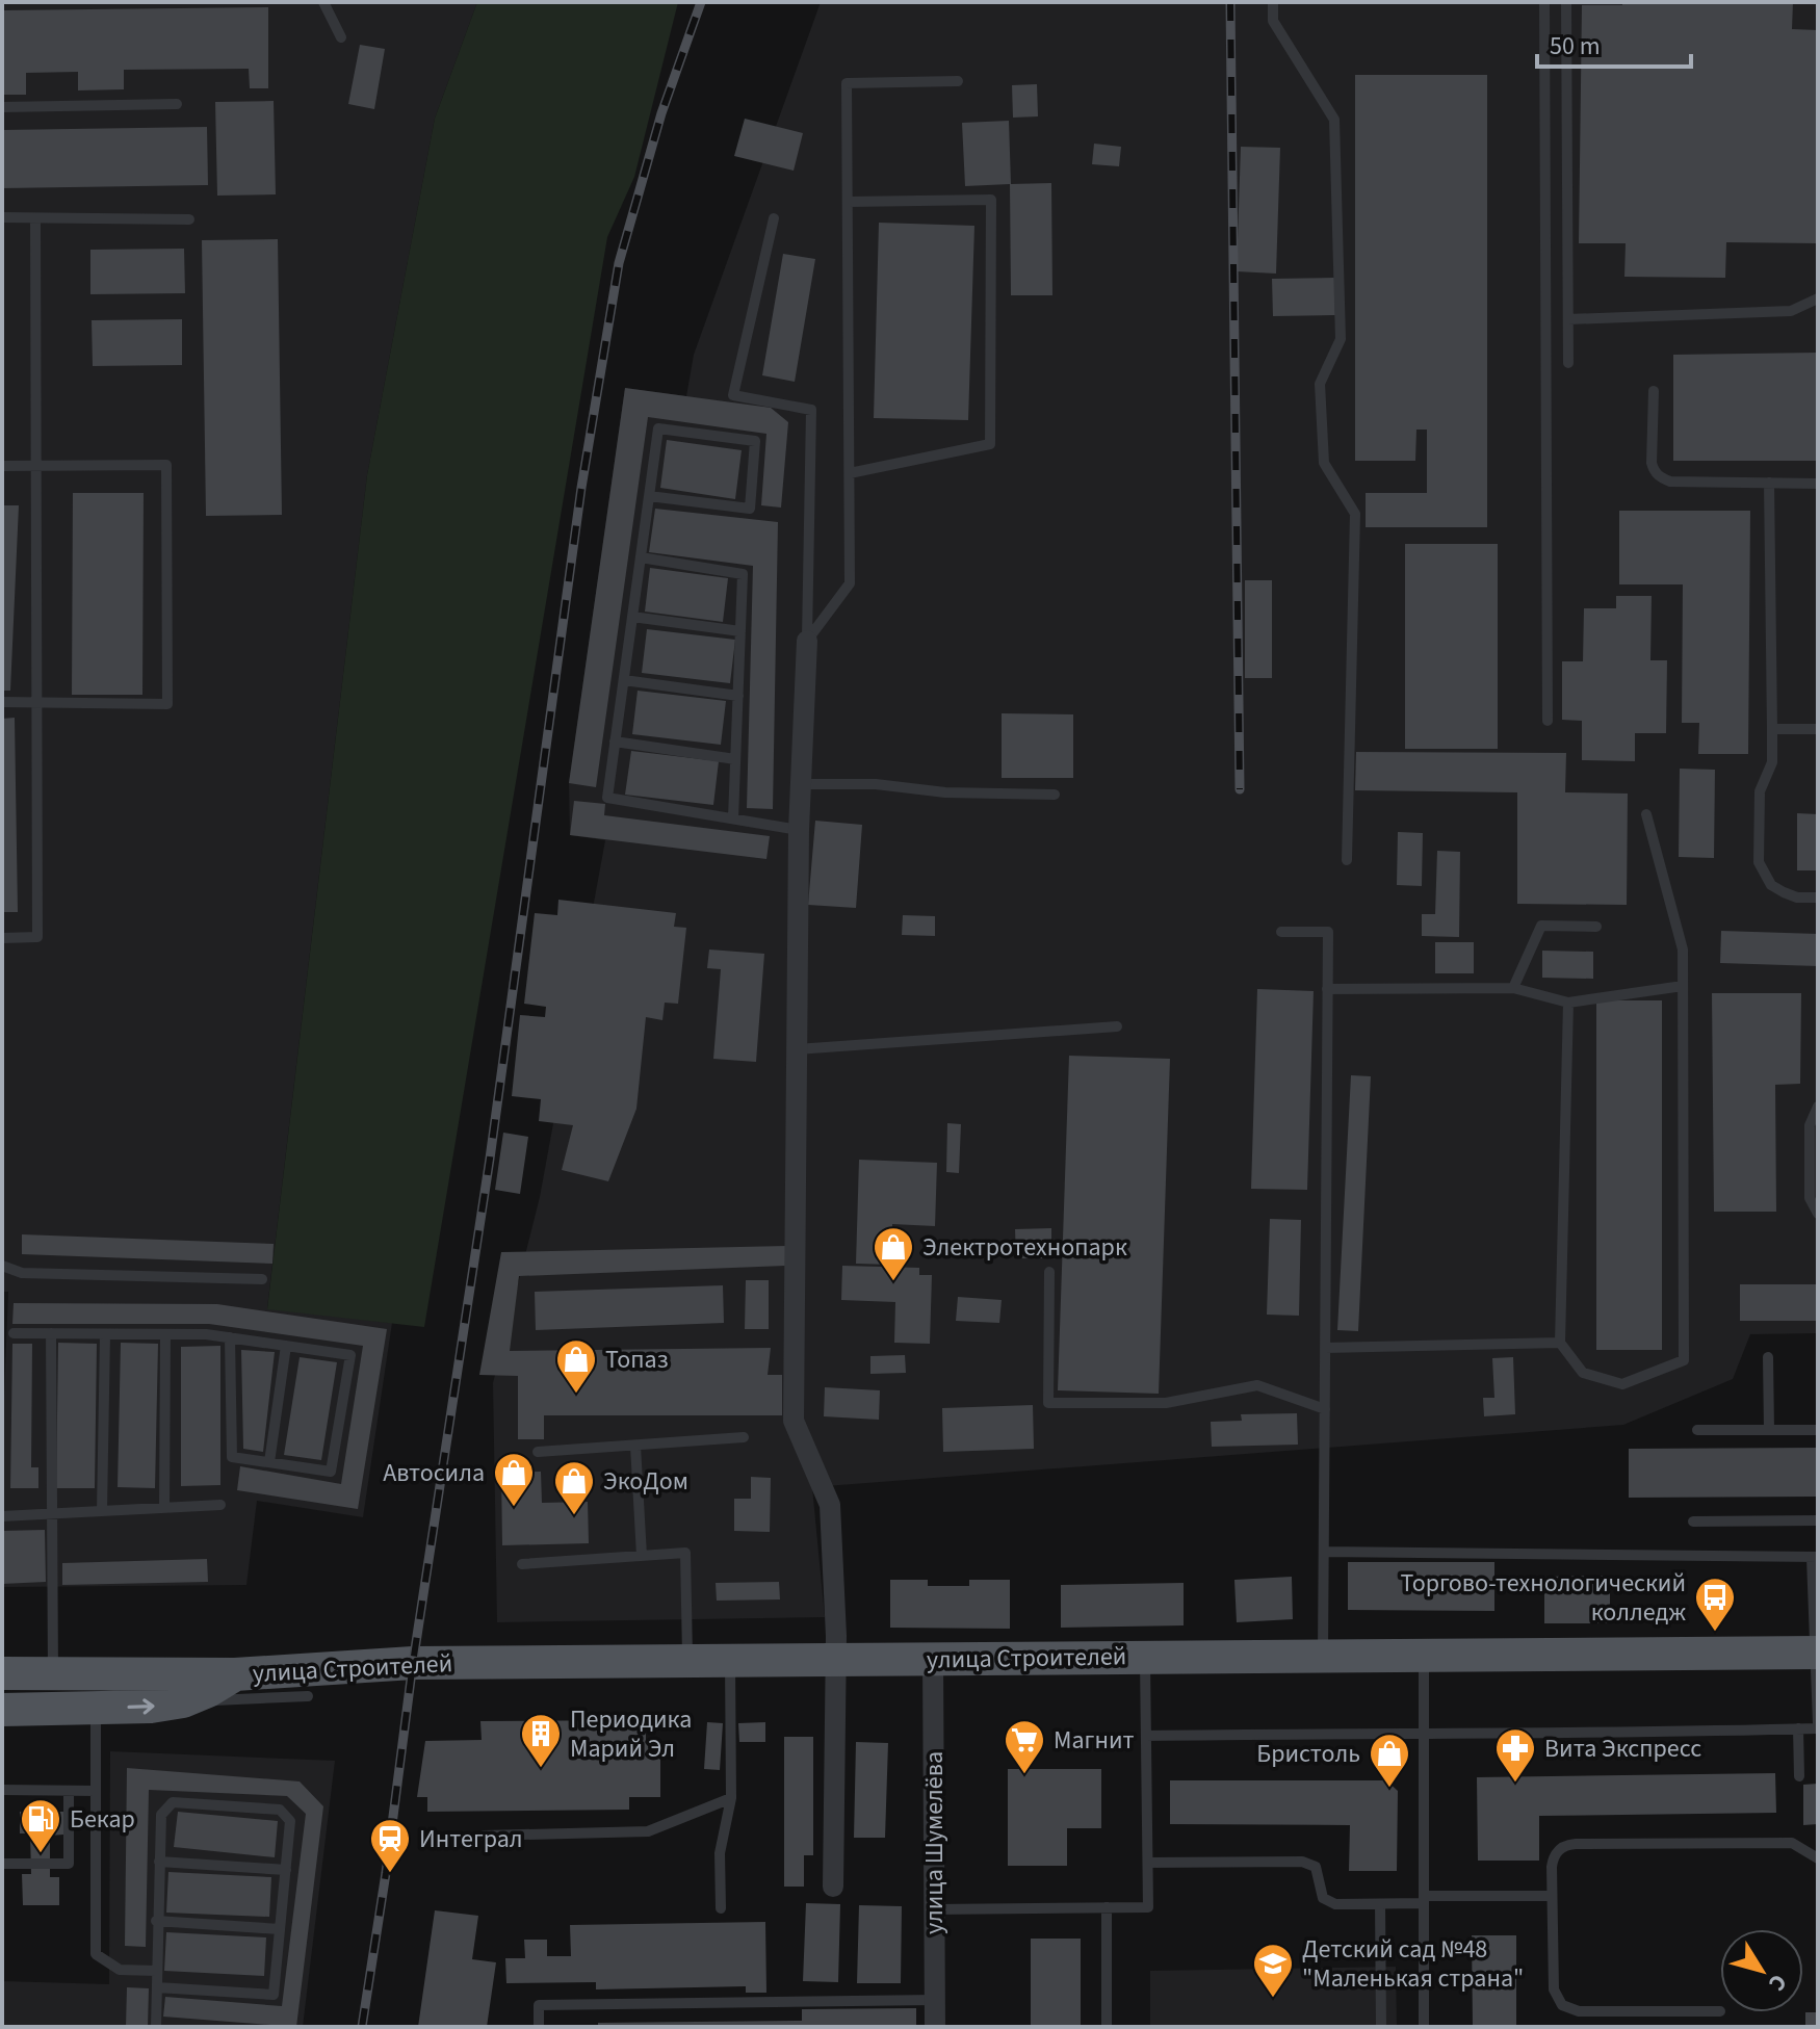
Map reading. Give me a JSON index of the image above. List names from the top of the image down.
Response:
{
  "streets": {
    "main road": ["улица Строителей"],
    "street": ["улица Шумелёва"]
  },
  "crossings": [
    ["улица Строителей", "улица Шумелёва"]
  ],
  "places": {
    "shop": [
      "Электротехнопарк",
      "Топаз",
      "Автосила",
      "ЭкоДом",
      "Бристоль"
    ],
    "bus stop": ["Торгово-технологический колледж"],
    "building": ["Периодика Марий Эл"],
    "supermarket": ["Магнит"],
    "pharmacy": ["Вита Экспресс"],
    "fuel station": ["Бекар"],
    "station": ["Интеграл"],
    "school or university": ["Детский сад №48 \"Маленькая страна\""]
  },
  "scale_bar": "50 m",
  "north": "bottom right"
}
